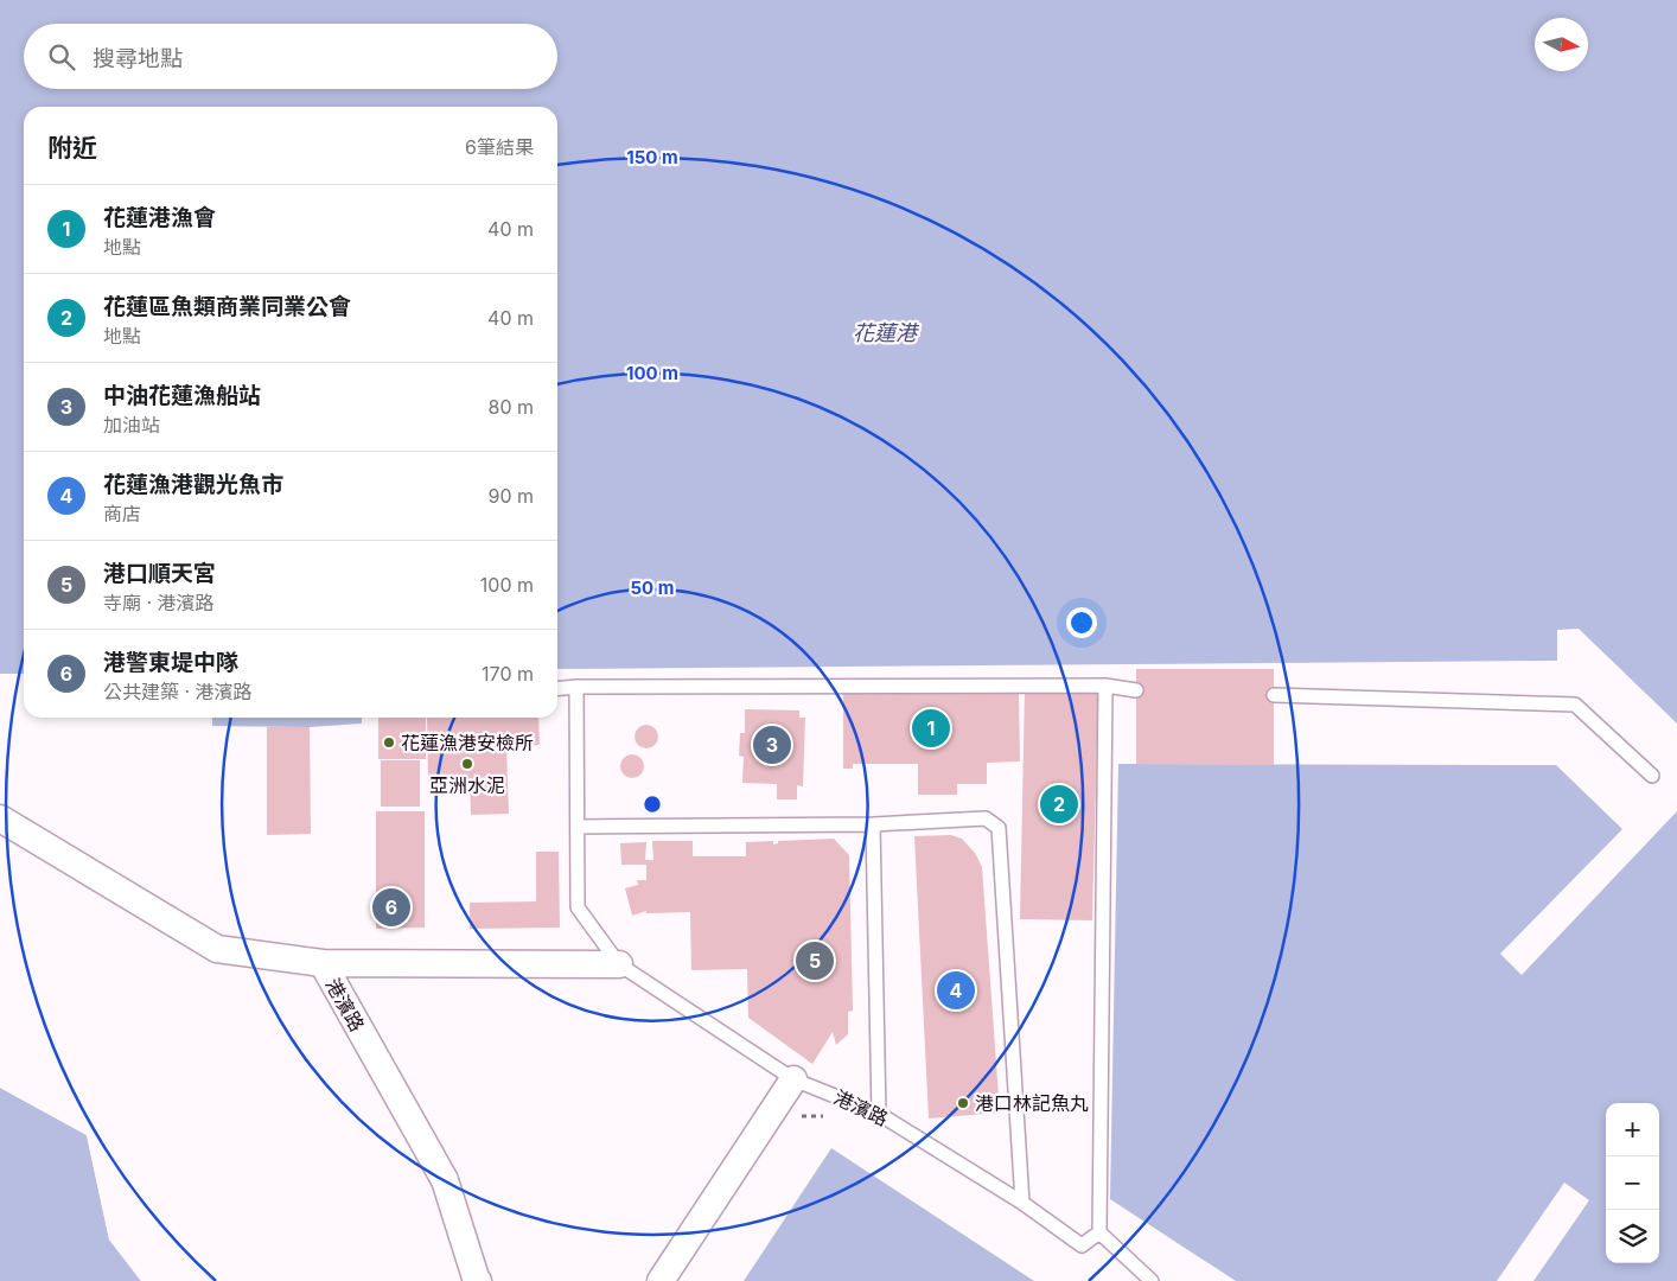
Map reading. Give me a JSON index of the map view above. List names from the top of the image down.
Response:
{
  "streets": {
    "street": ["港濱路"]
  },
  "water": ["花蓮港"],
  "places": ["花蓮漁港安檢所", "亞洲水泥", "港口林記魚丸"],
  "north": "right",
  "page": {
    "search": "搜尋地點",
    "heading": ["附近", "6筆結果"],
    "list": [
      {
        "mark": "1",
        "name": "花蓮港漁會",
        "note": "地點",
        "value": "40 m"
      },
      {
        "mark": "2",
        "name": "花蓮區魚類商業同業公會",
        "note": "地點",
        "value": "40 m"
      },
      {
        "mark": "3",
        "name": "中油花蓮漁船站",
        "note": "加油站",
        "value": "80 m"
      },
      {
        "mark": "4",
        "name": "花蓮漁港觀光魚市",
        "note": "商店",
        "value": "90 m"
      },
      {
        "mark": "5",
        "name": "港口順天宮",
        "note": "寺廟 · 港濱路",
        "value": "100 m"
      },
      {
        "mark": "6",
        "name": "港警東堤中隊",
        "note": "公共建築 · 港濱路",
        "value": "170 m"
      }
    ],
    "pins": [
      "1",
      "3",
      "2",
      "6",
      "5",
      "4"
    ],
    "map_buttons": ["+", "−"]
  },
  "rings": ["150 m", "100 m", "50 m"]
}
